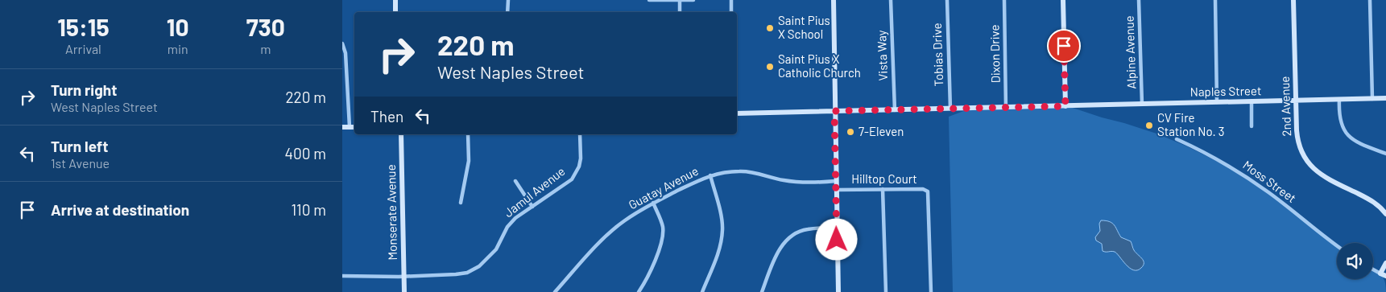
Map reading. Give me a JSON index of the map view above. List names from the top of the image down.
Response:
{
  "streets": {
    "street": [
      "Alpine Avenue",
      "Dixon Drive",
      "Tobias Drive",
      "Vista Way",
      "Naples Street",
      "2nd Avenue",
      "Hilltop Court",
      "Moss Street",
      "Guatay Avenue",
      "Jamul Avenue",
      "Monserate Avenue"
    ]
  },
  "crossings": [
    ["Alpine Avenue", "Naples Street"],
    ["Dixon Drive", "Naples Street"],
    ["Tobias Drive", "Naples Street"],
    ["Vista Way", "Naples Street"],
    ["Naples Street", "2nd Avenue"],
    ["Jamul Avenue", "Monserate Avenue"]
  ],
  "places": [
    "Saint Pius X School",
    "Saint Pius X Catholic Church",
    "CV Fire Station No. 3",
    "7-Eleven"
  ],
  "page": {
    "eta": [
      "15:15",
      "Arrival",
      "10",
      "min",
      "730",
      "m"
    ],
    "turn": ["220 m", "West Naples Street"],
    "list": [
      {
        "name": "Turn right",
        "note": "West Naples Street",
        "value": "220 m"
      },
      {
        "name": "Turn left",
        "note": "1st Avenue",
        "value": "400 m"
      },
      {
        "name": "Arrive at destination",
        "value": "110 m"
      }
    ],
    "then": "Then"
  }
}
